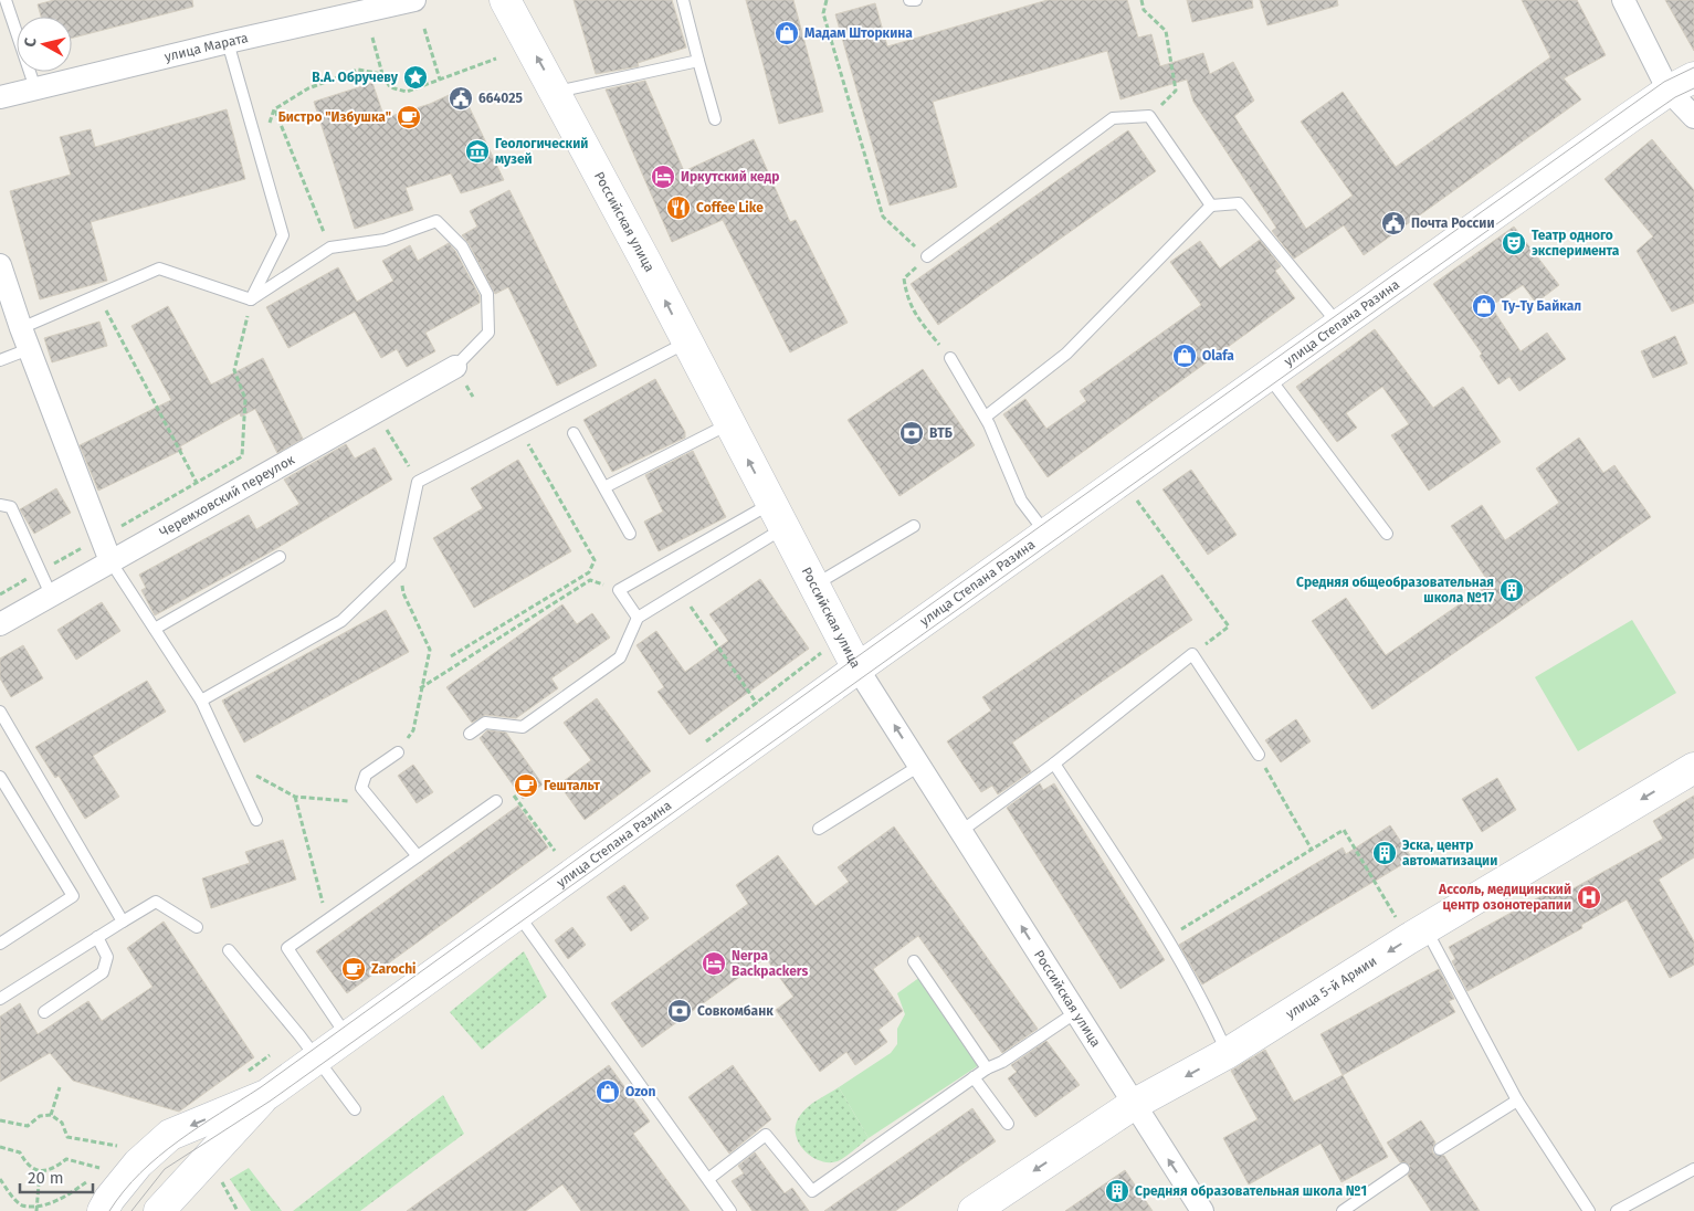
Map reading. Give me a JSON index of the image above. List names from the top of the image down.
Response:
{
  "streets": {
    "main road": ["Российская улица", "улица Степана Разина", "улица 5-й Армии"],
    "street": ["улица Марата", "Черемховский переулок"]
  },
  "crossings": [
    ["Российская улица", "улица Степана Разина"],
    ["Российская улица", "улица 5-й Армии"]
  ],
  "one_way": ["Российская улица", "улица 5-й Армии"],
  "places": {
    "shop": [
      "Мадам Шторкина",
      "Ту-Ту Байкал",
      "Olafa",
      "Ozon"
    ],
    "place": ["В.А. Обручеву"],
    "public building": ["664025", "Почта России"],
    "cafe": ["Бистро \"Избушка\"", "Гештальт", "Zarochi"],
    "museum": ["Геологический музей"],
    "hotel": ["Иркутский кедр", "Nerpa Backpackers"],
    "restaurant": ["Coffee Like"],
    "theatre": ["Театр одного эксперимента"],
    "bank": ["ВТБ", "Совкомбанк"],
    "building": ["Средняя общеобразовательная школа №17", "Эска, центр автоматизации", "Средняя образовательная школа №1"],
    "hospital": ["Ассоль, медицинский центр озонотерапии"]
  },
  "scale_bar": "20 m",
  "north": "left"
}
